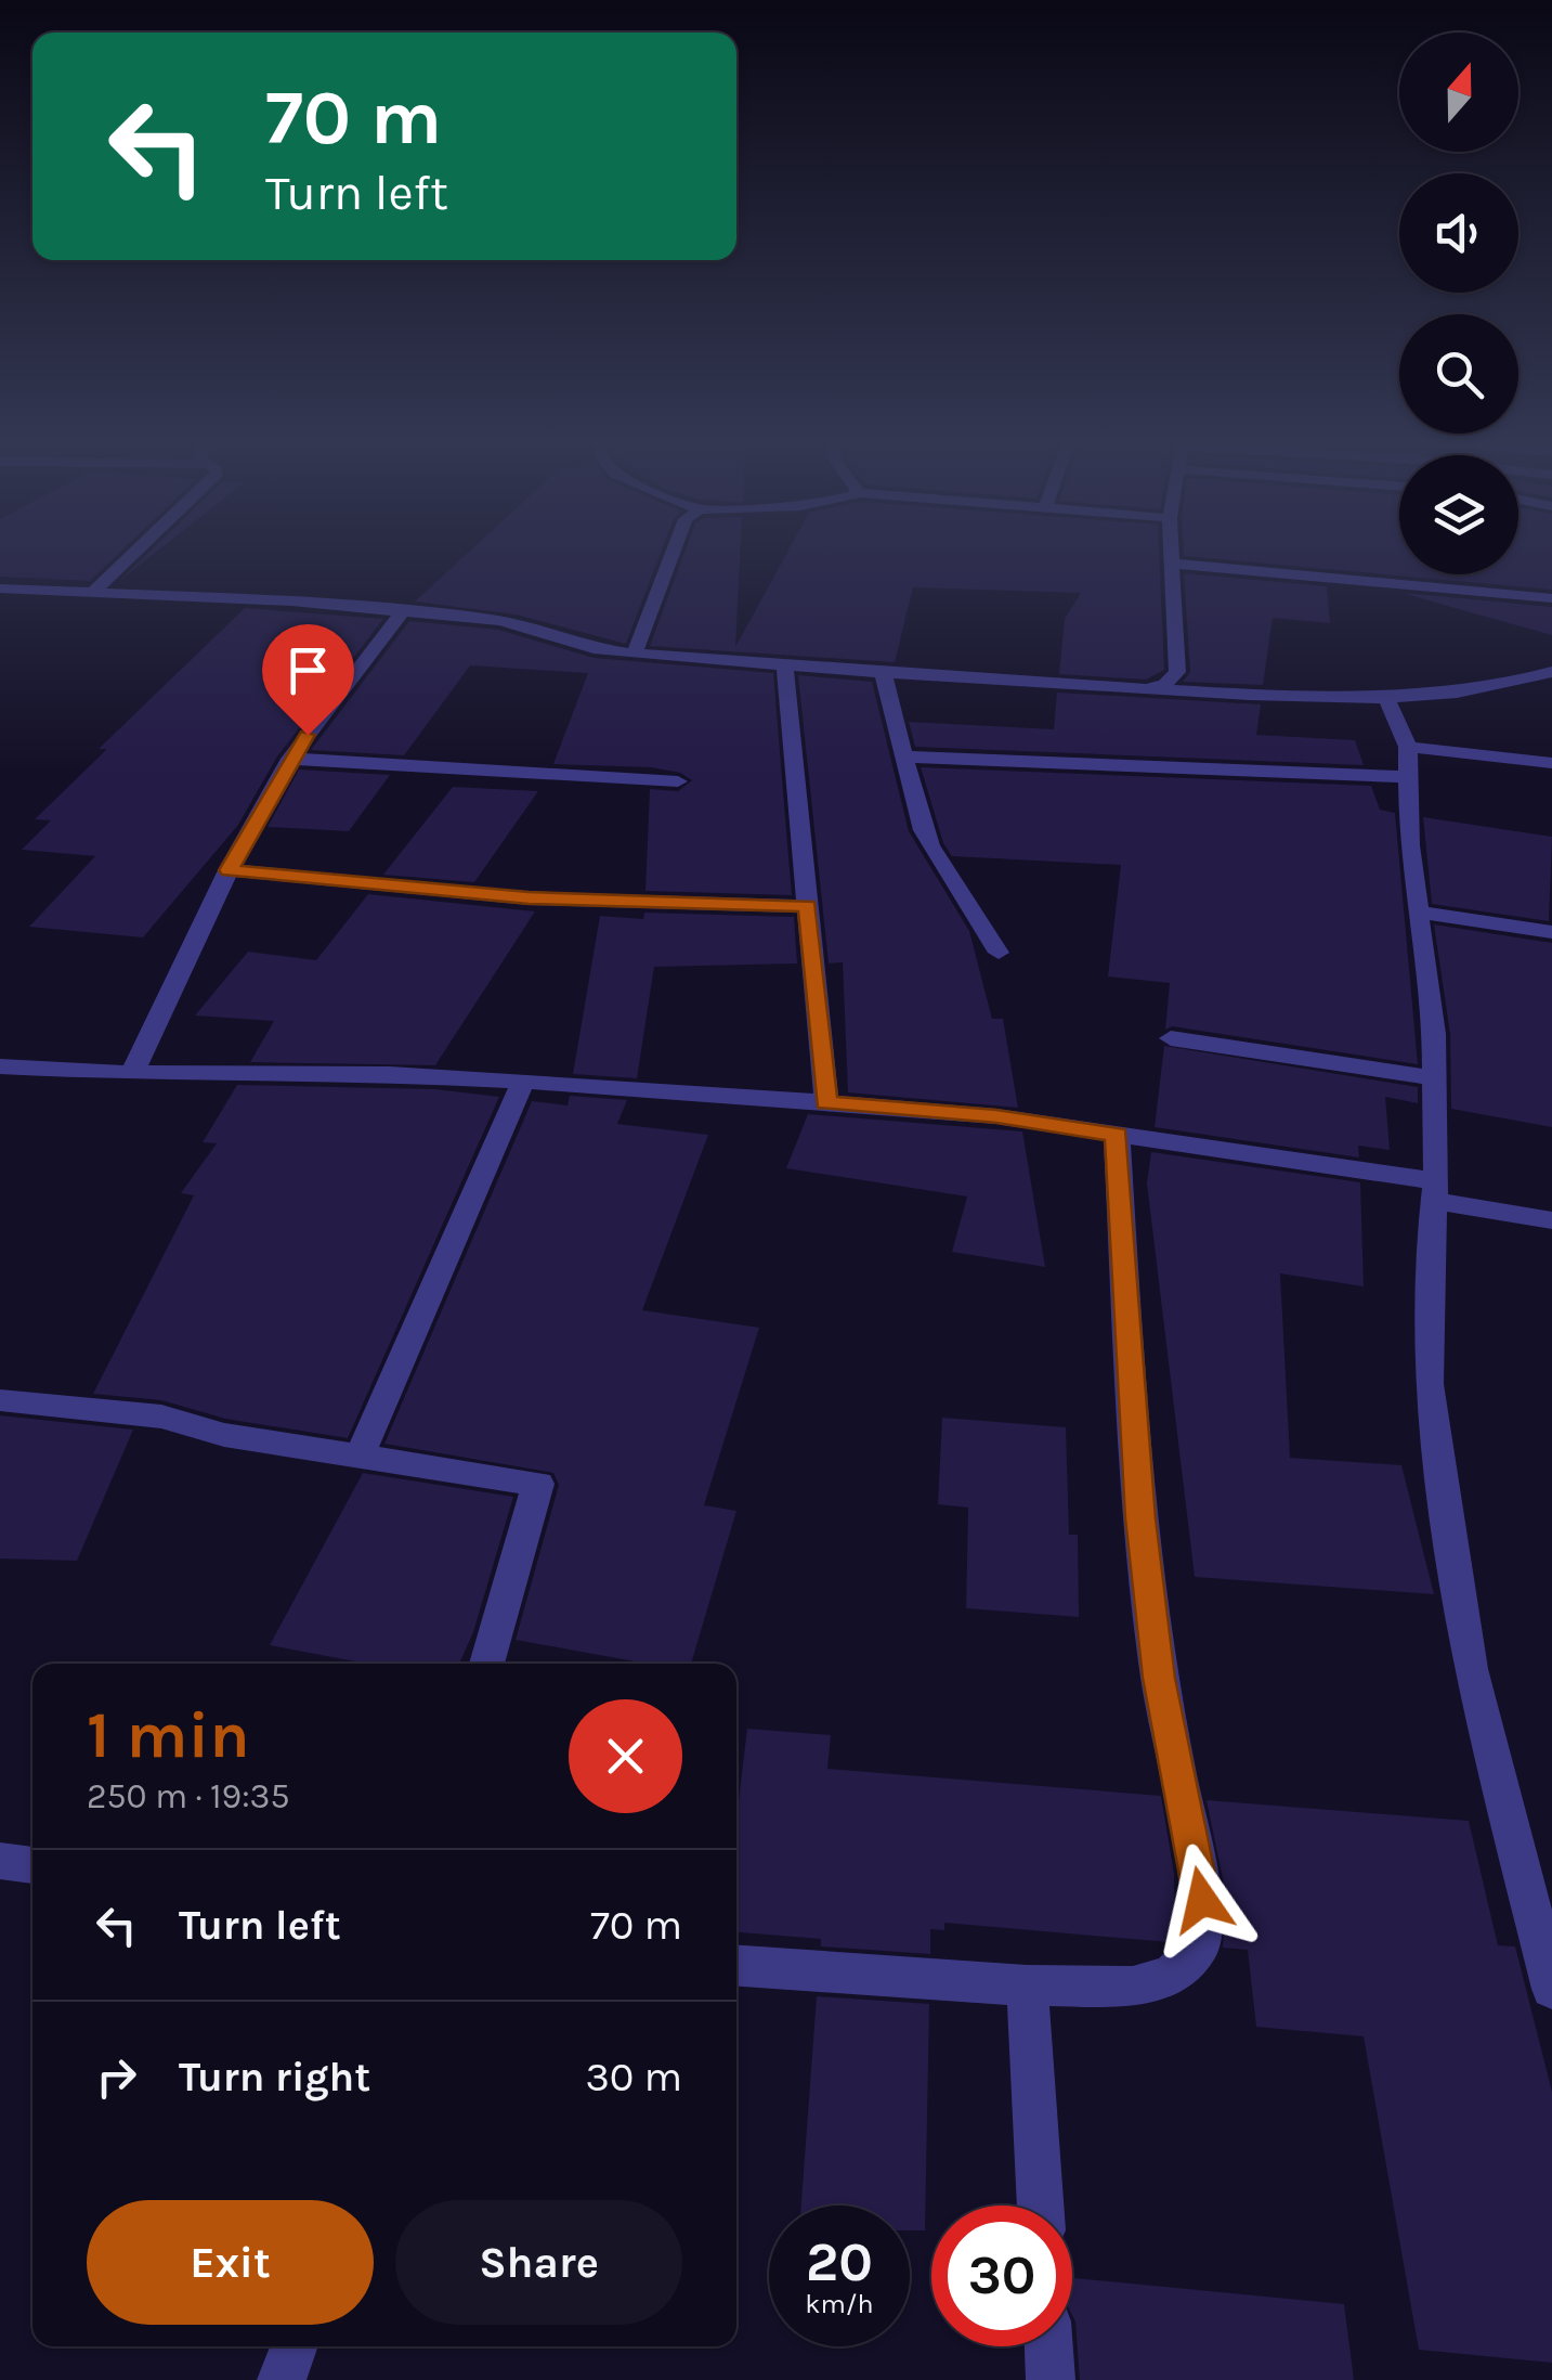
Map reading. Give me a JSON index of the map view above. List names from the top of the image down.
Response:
{
  "north": "top",
  "page": {
    "turn": ["70 m", "Turn left"],
    "heading": ["1 min", "250 m · 19:35"],
    "list": [
      {
        "name": "Turn left",
        "value": "70 m"
      },
      {
        "name": "Turn right",
        "value": "30 m"
      }
    ],
    "buttons": ["Exit", "Share"],
    "speed": "20 km/h",
    "limit": "30"
  }
}
